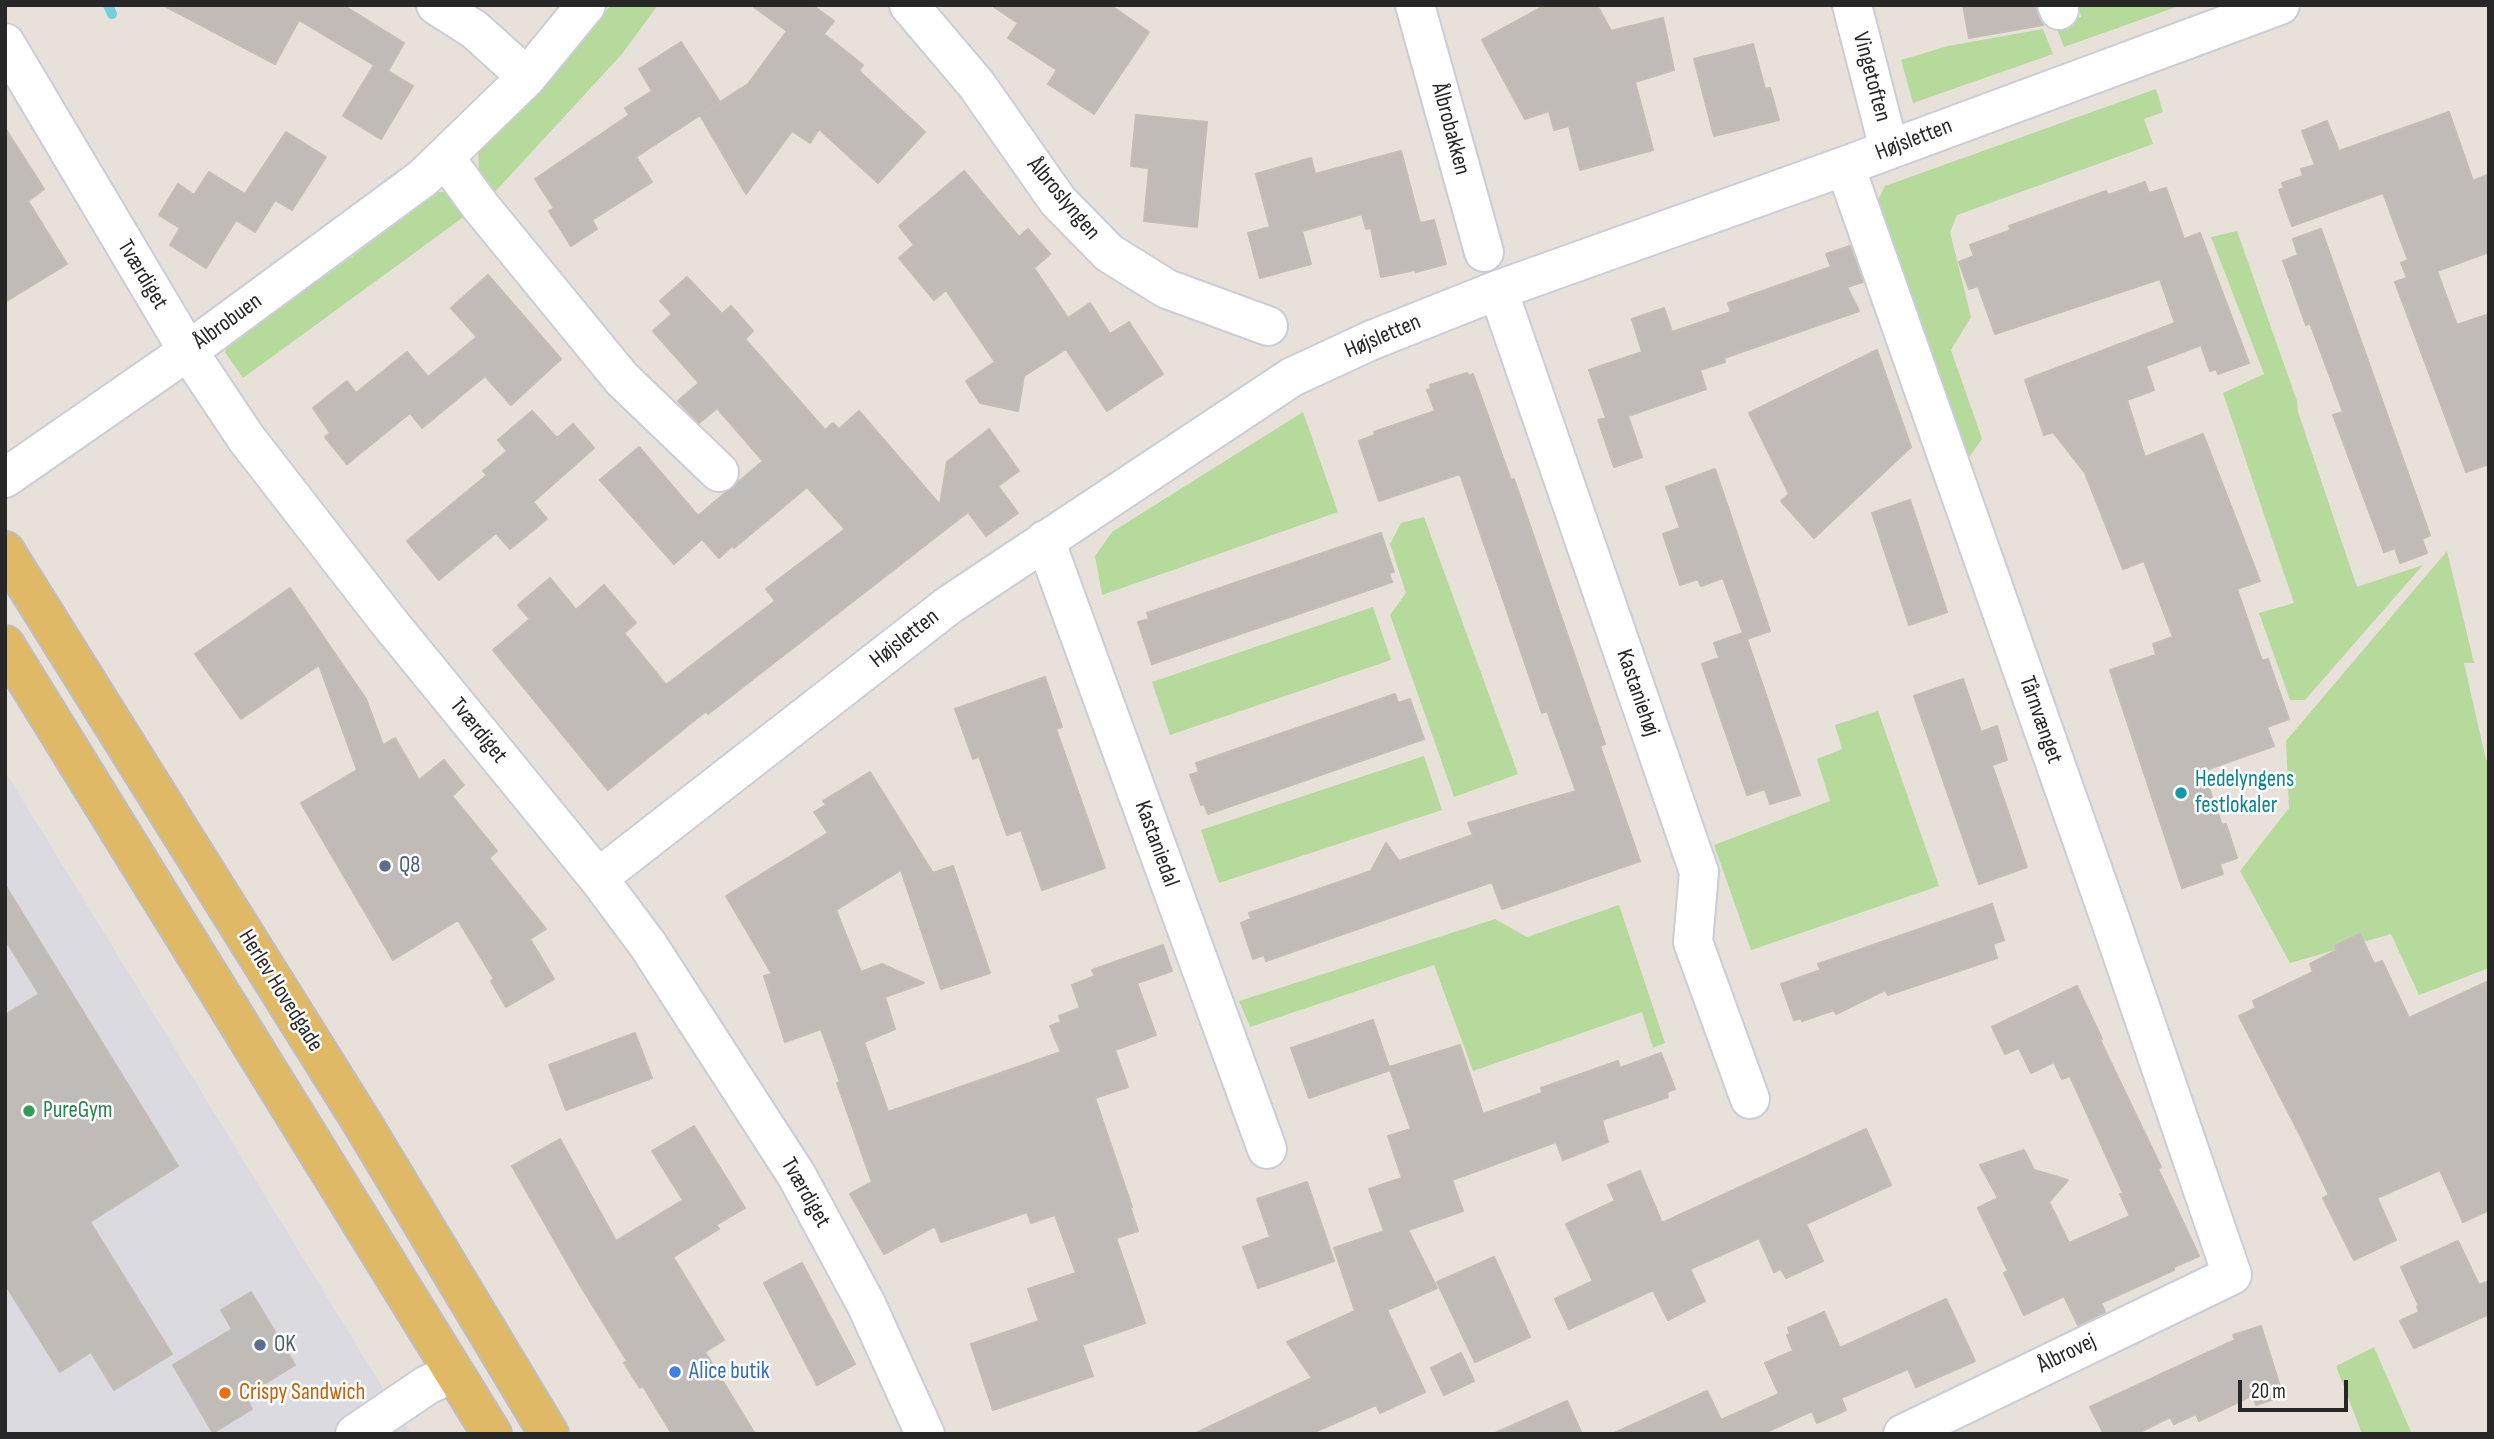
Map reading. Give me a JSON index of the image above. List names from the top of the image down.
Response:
{
  "streets": {
    "main road": ["Herlev Hovedgade"],
    "street": [
      "Vingetoften",
      "Ålbrobakken",
      "Højsletten",
      "Ålbroslyngen",
      "Tværdiget",
      "Ålbrobuen",
      "Kastaniehøj",
      "Tårnvænget",
      "Kastaniedal",
      "Ålbrovej"
    ]
  },
  "crossings": [
    ["Vingetoften", "Højsletten"],
    ["Højsletten", "Tværdiget"],
    ["Højsletten", "Kastaniehøj"],
    ["Højsletten", "Tårnvænget"],
    ["Højsletten", "Kastaniedal"],
    ["Tværdiget", "Ålbrobuen"],
    ["Tårnvænget", "Ålbrovej"]
  ],
  "places": [
    "Hedelyngens festlokaler",
    "Q8",
    "PureGym",
    "OK",
    "Alice butik",
    "Crispy Sandwich"
  ],
  "scale_bar": "20 m"
}
